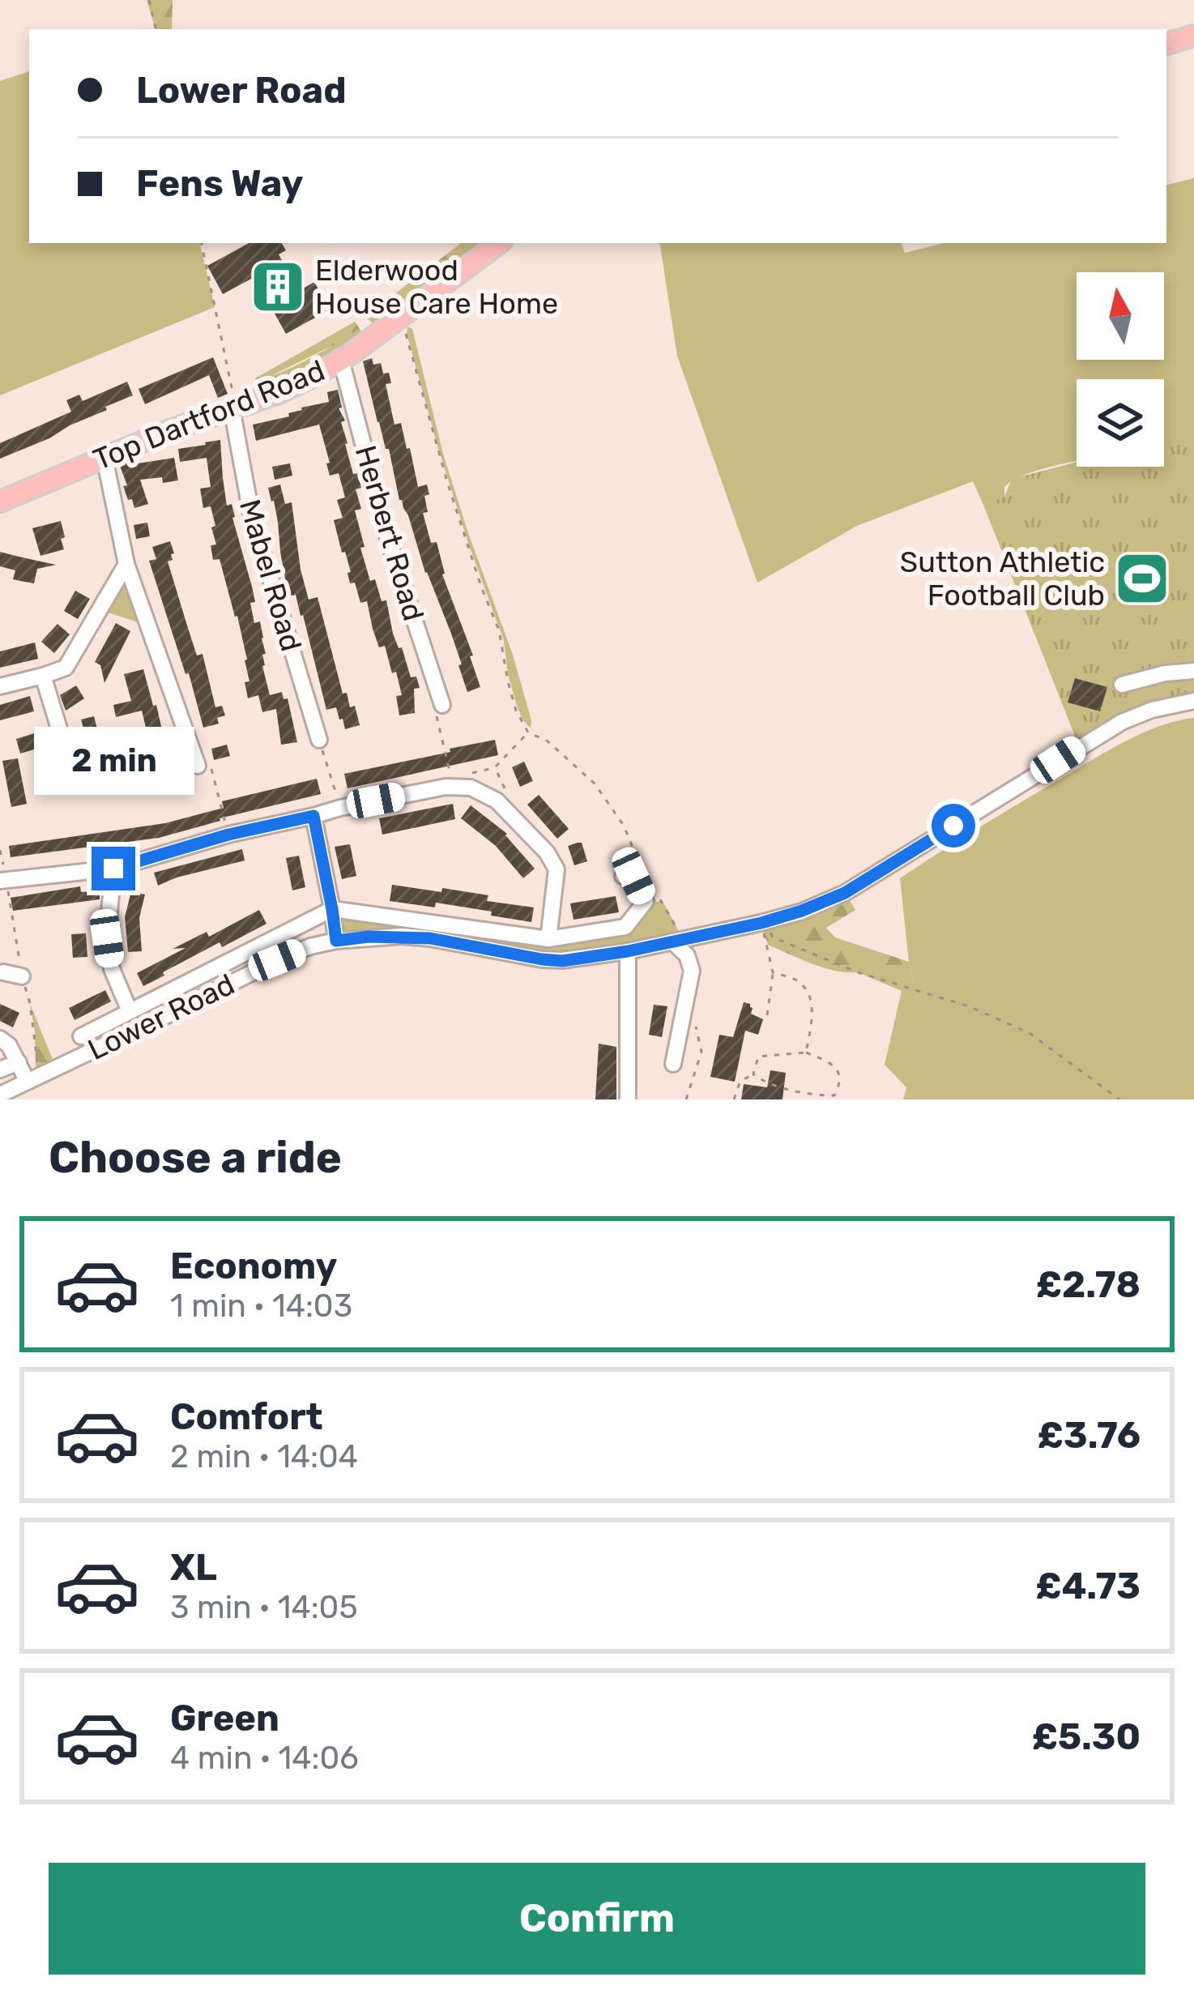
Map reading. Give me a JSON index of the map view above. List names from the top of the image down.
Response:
{
  "streets": {
    "main road": ["Top Dartford Road"],
    "street": ["Herbert Road", "Mabel Road", "Lower Road"]
  },
  "crossings": [
    ["Top Dartford Road", "Herbert Road"],
    ["Top Dartford Road", "Mabel Road"]
  ],
  "places": {
    "building": ["Elderwood House Care Home"],
    "sports": ["Sutton Athletic Football Club"]
  },
  "north": "top",
  "page": {
    "banner": ["Lower Road", "Fens Way"],
    "bubble": "2 min",
    "heading": "Choose a ride",
    "list": [
      {
        "name": "Economy",
        "note": "1 min · 14:03",
        "value": "£2.78"
      },
      {
        "name": "Comfort",
        "note": "2 min · 14:04",
        "value": "£3.76"
      },
      {
        "name": "XL",
        "note": "3 min · 14:05",
        "value": "£4.73"
      },
      {
        "name": "Green",
        "note": "4 min · 14:06",
        "value": "£5.30"
      }
    ],
    "buttons": "Confirm"
  }
}
